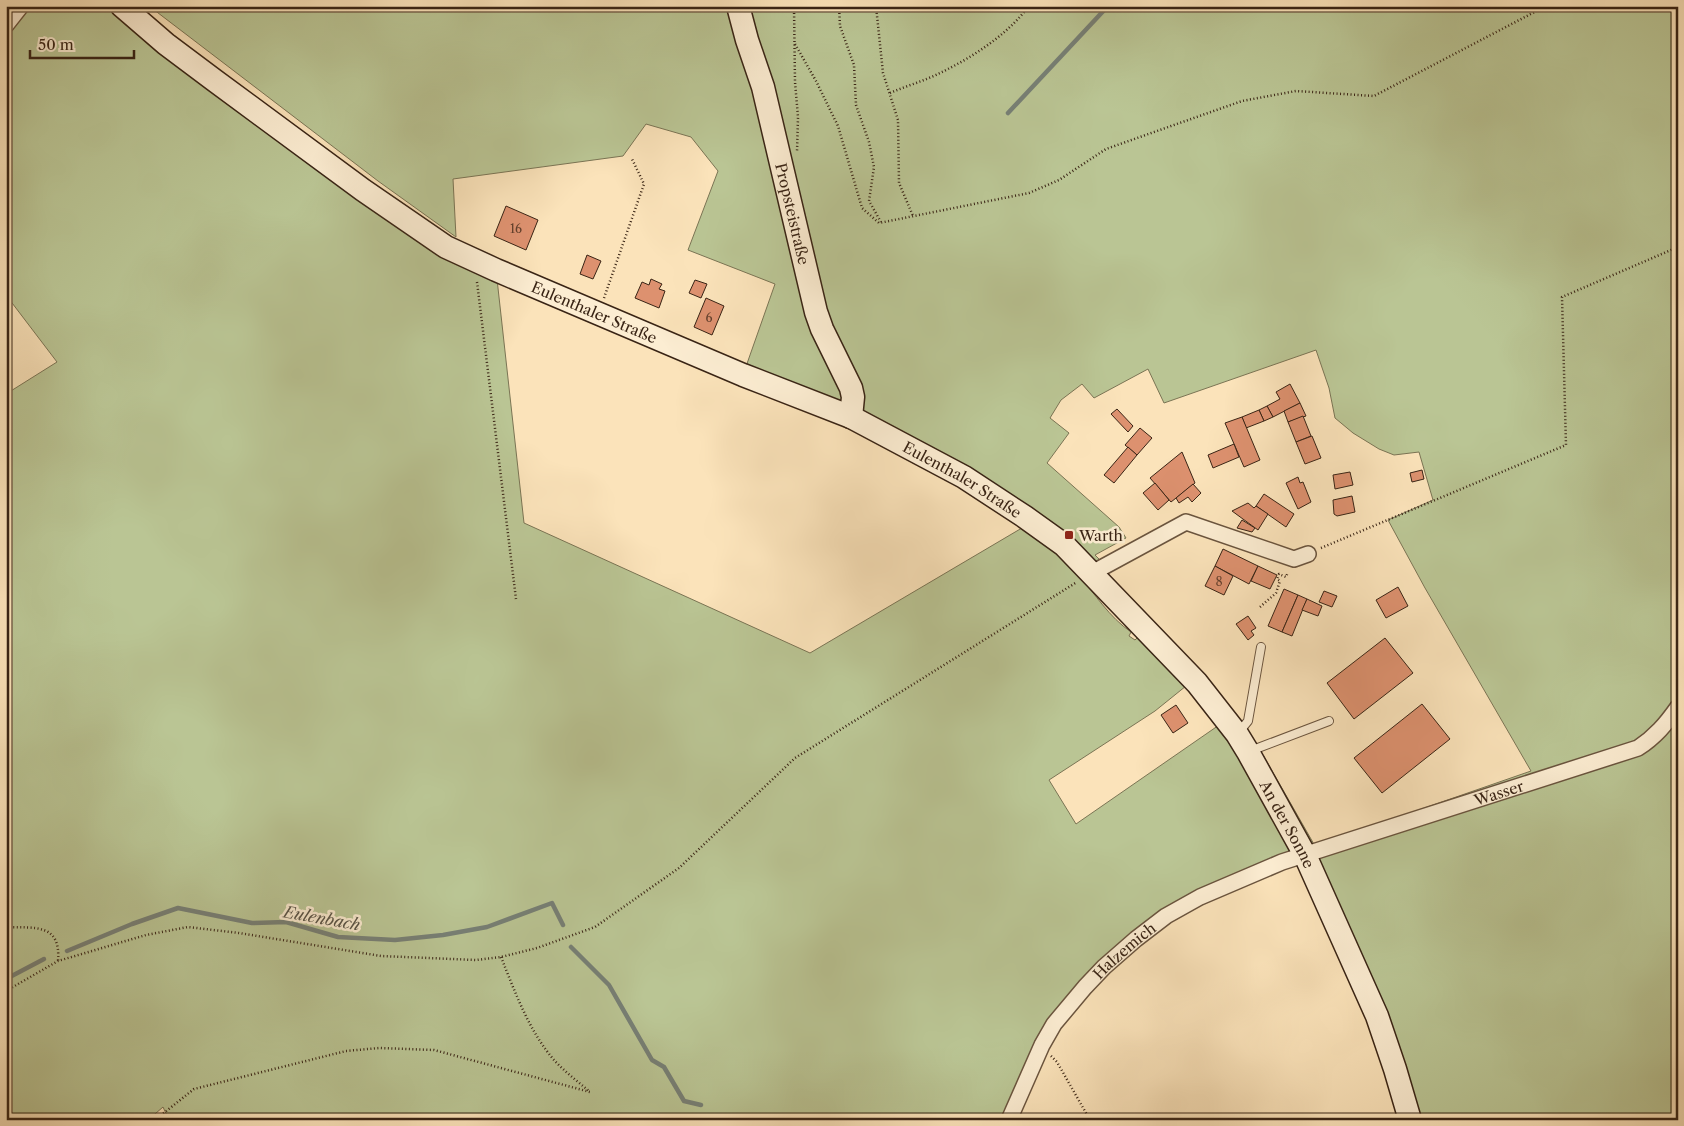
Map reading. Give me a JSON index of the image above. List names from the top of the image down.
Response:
{
  "streets": {
    "street": [
      "Propsteistraße",
      "Eulenthaler Straße",
      "Wasser",
      "An der Sonne",
      "Halzemich"
    ]
  },
  "crossings": [
    ["Propsteistraße", "Eulenthaler Straße"],
    ["Eulenthaler Straße", "An der Sonne"],
    ["Wasser", "An der Sonne"],
    ["Wasser", "Halzemich"],
    ["An der Sonne", "Halzemich"]
  ],
  "water": ["Eulenbach"],
  "places": {
    "transit": ["Warth"]
  },
  "house_numbers": ["16", "6", "8"],
  "scale_bar": "50 m"
}
